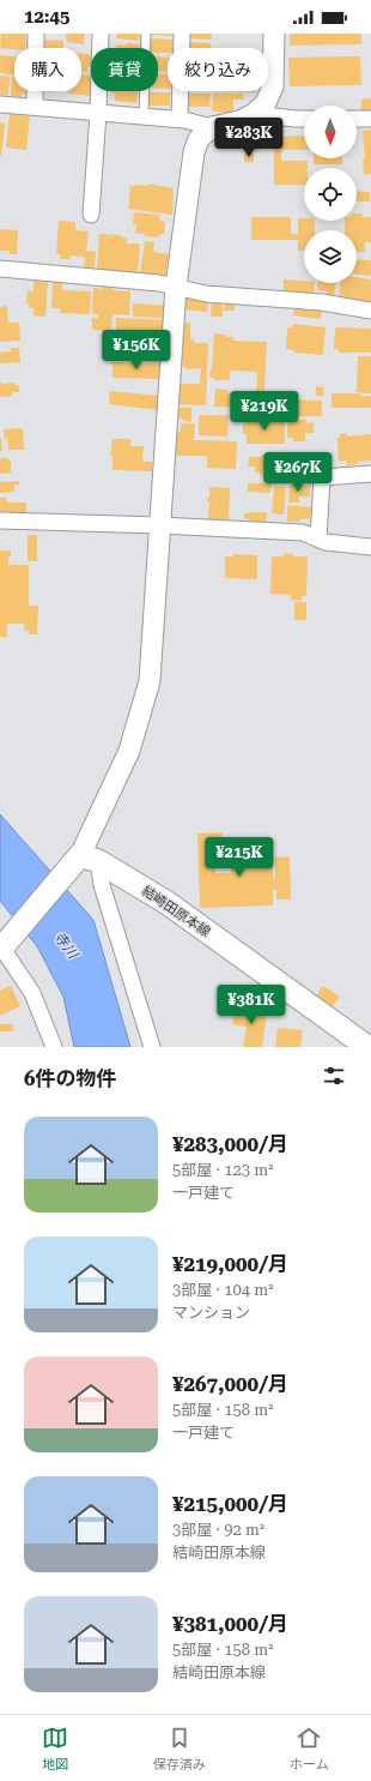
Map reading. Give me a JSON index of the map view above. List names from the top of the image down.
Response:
{
  "streets": {
    "main road": ["結崎田原本線"]
  },
  "water": ["寺川"],
  "north": "bottom",
  "page": {
    "status": "12:45",
    "chip": ["購入", "賃貸", "絞り込み"],
    "price": [
      "¥283K",
      "¥156K",
      "¥219K",
      "¥267K",
      "¥215K",
      "¥381K"
    ],
    "heading": "6件の物件",
    "list": [
      {
        "name": "¥283,000/月",
        "note": "5部屋 · 123 m² · 一戸建て"
      },
      {
        "name": "¥219,000/月",
        "note": "3部屋 · 104 m² · マンション"
      },
      {
        "name": "¥267,000/月",
        "note": "5部屋 · 158 m² · 一戸建て"
      },
      {
        "name": "¥215,000/月",
        "note": "3部屋 · 92 m² · 結崎田原本線"
      },
      {
        "name": "¥381,000/月",
        "note": "5部屋 · 158 m² · 結崎田原本線"
      }
    ],
    "tabs": ["地図", "保存済み", "ホーム"]
  }
}
